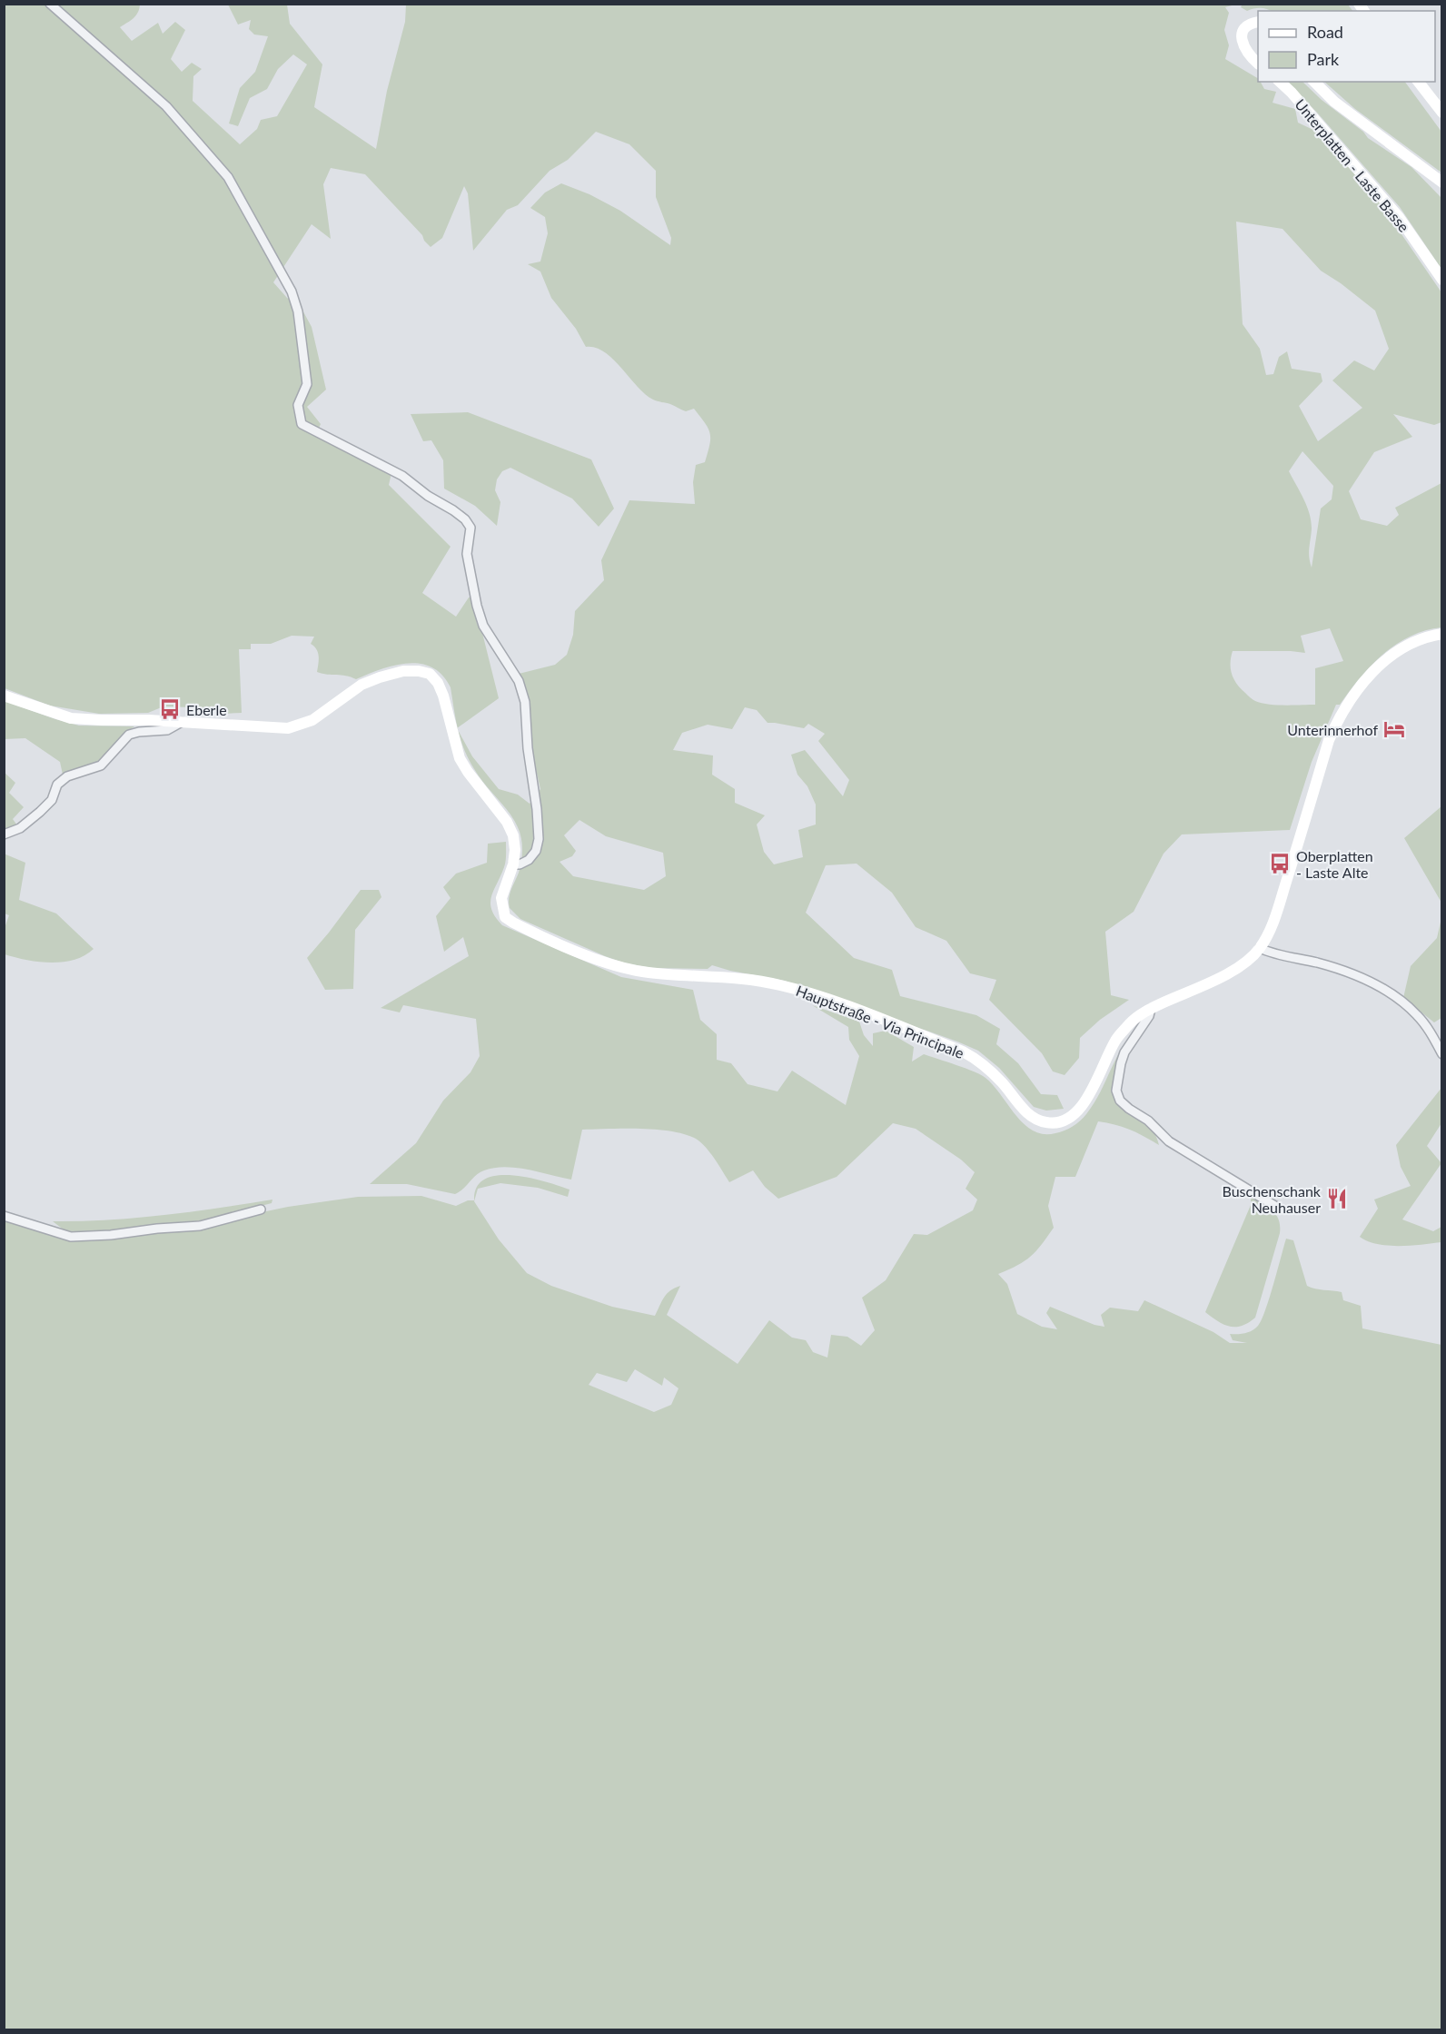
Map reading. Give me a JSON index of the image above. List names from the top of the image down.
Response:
{
  "streets": {
    "main road": ["Unterplatten - Laste Basse", "Hauptstraße - Via Principale"]
  },
  "places": {
    "bus stop": ["Eberle", "Oberplatten - Laste Alte"],
    "hotel": ["Unterinnerhof"],
    "restaurant": ["Buschenschank Neuhauser"]
  },
  "legend": ["Road", "Park"]
}
